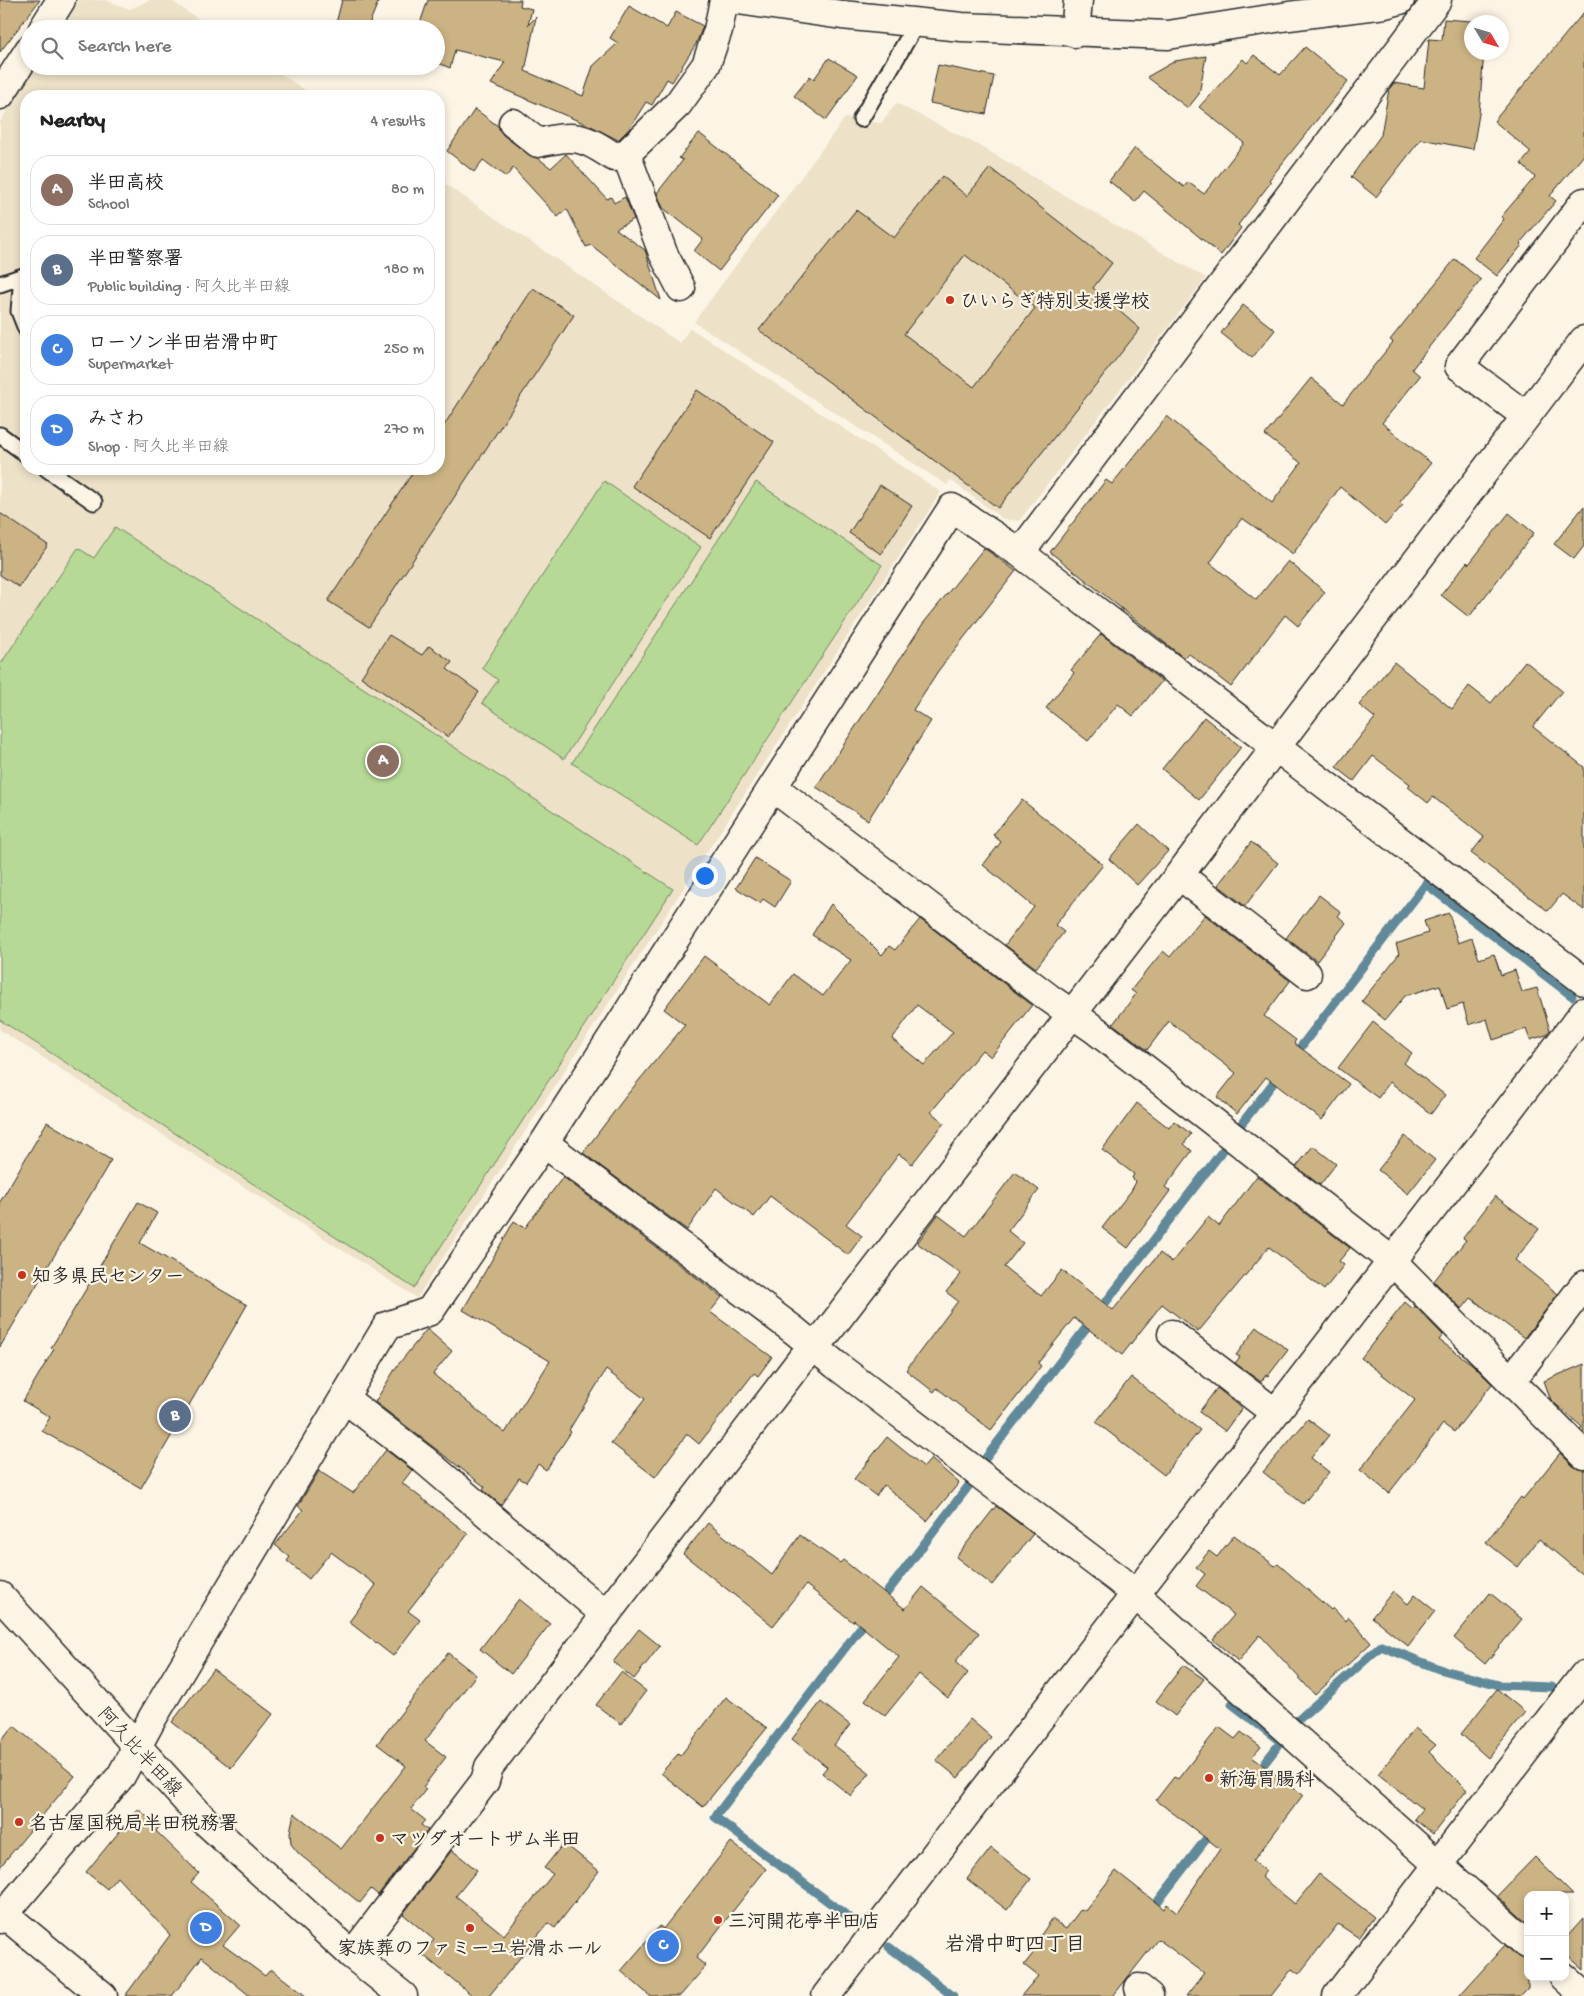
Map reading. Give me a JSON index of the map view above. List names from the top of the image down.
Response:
{
  "streets": {
    "street": ["阿久比半田線"]
  },
  "districts": ["岩滑中町四丁目"],
  "places": [
    "ひいらぎ特別支援学校",
    "知多県民センター",
    "新海胃腸科",
    "名古屋国税局半田税務署",
    "マツダオートザム半田",
    "三河開花亭半田店",
    "家族葬のファミーユ岩滑ホール"
  ],
  "north": "bottom right",
  "page": {
    "search": "Search here",
    "heading": ["Nearby", "4 results"],
    "list": [
      {
        "mark": "A",
        "name": "半田高校",
        "note": "School",
        "value": "80 m"
      },
      {
        "mark": "B",
        "name": "半田警察署",
        "note": "Public building · 阿久比半田線",
        "value": "180 m"
      },
      {
        "mark": "C",
        "name": "ローソン半田岩滑中町",
        "note": "Supermarket",
        "value": "250 m"
      },
      {
        "mark": "D",
        "name": "みさわ",
        "note": "Shop · 阿久比半田線",
        "value": "270 m"
      }
    ],
    "pins": [
      "A",
      "B",
      "D",
      "C"
    ],
    "map_buttons": ["+", "−"]
  }
}
